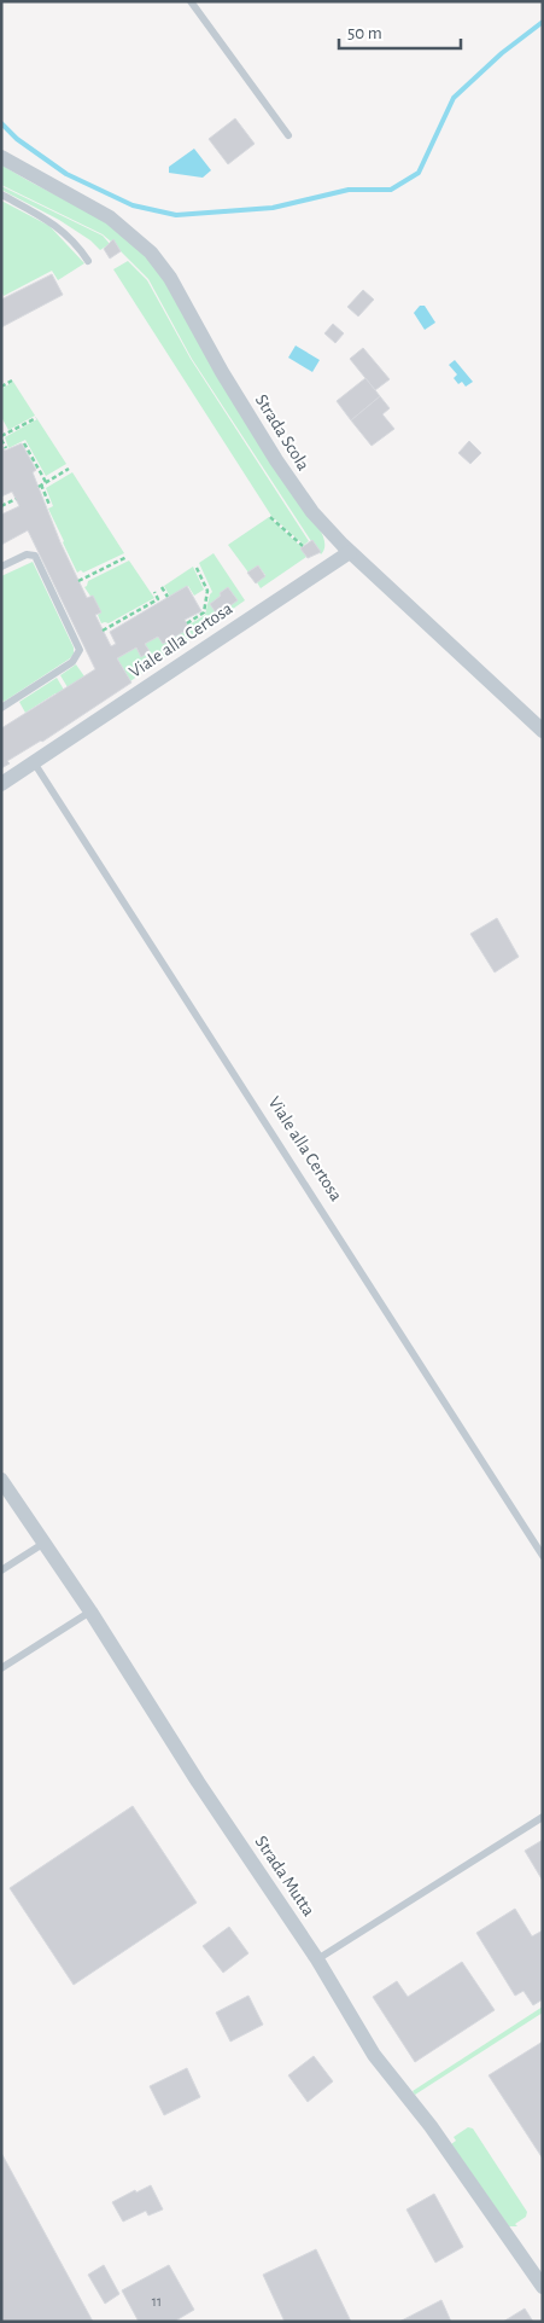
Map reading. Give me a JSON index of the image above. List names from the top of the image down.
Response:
{
  "streets": {
    "street": ["Strada Scola", "Viale alla Certosa", "Strada Mutta"]
  },
  "crossings": [
    ["Strada Scola", "Viale alla Certosa"]
  ],
  "house_numbers": ["11"],
  "scale_bar": "50 m"
}
